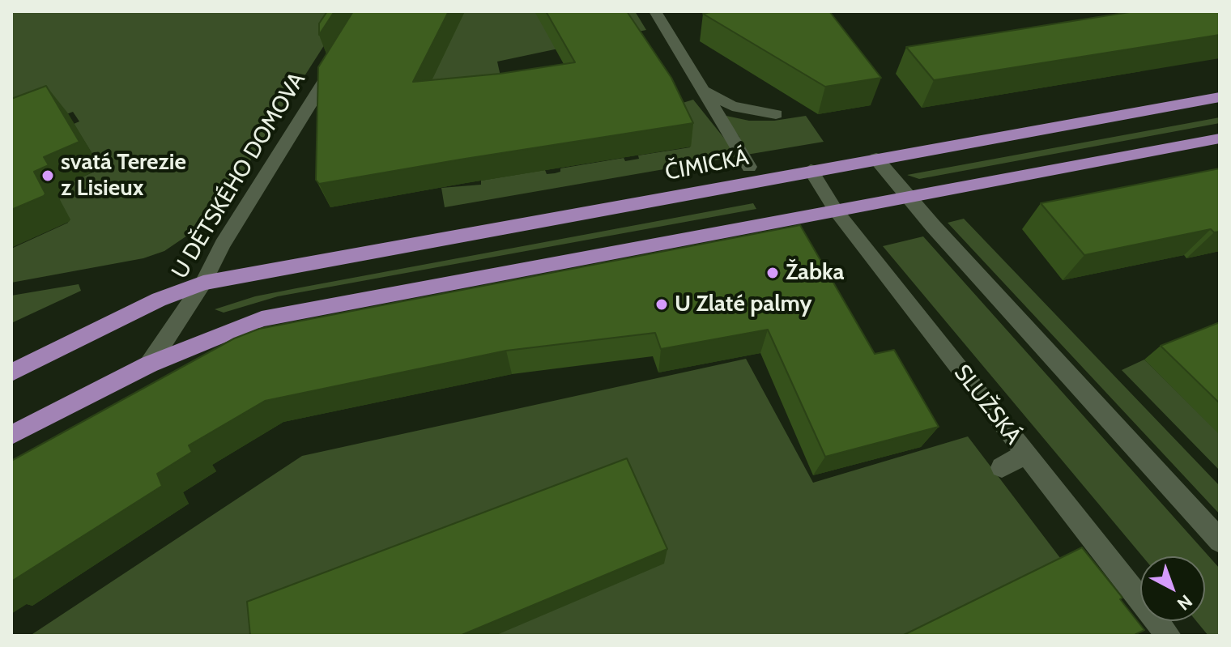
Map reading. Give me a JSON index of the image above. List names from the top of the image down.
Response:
{
  "streets": {
    "main road": ["ČIMICKÁ"],
    "street": ["U DĚTSKÉHO DOMOVA", "SLUŽSKÁ"]
  },
  "crossings": [
    ["ČIMICKÁ", "U DĚTSKÉHO DOMOVA"],
    ["ČIMICKÁ", "SLUŽSKÁ"]
  ],
  "places": ["svatá Terezie z Lisieux", "Žabka", "U Zlaté palmy"],
  "north": "bottom right"
}
